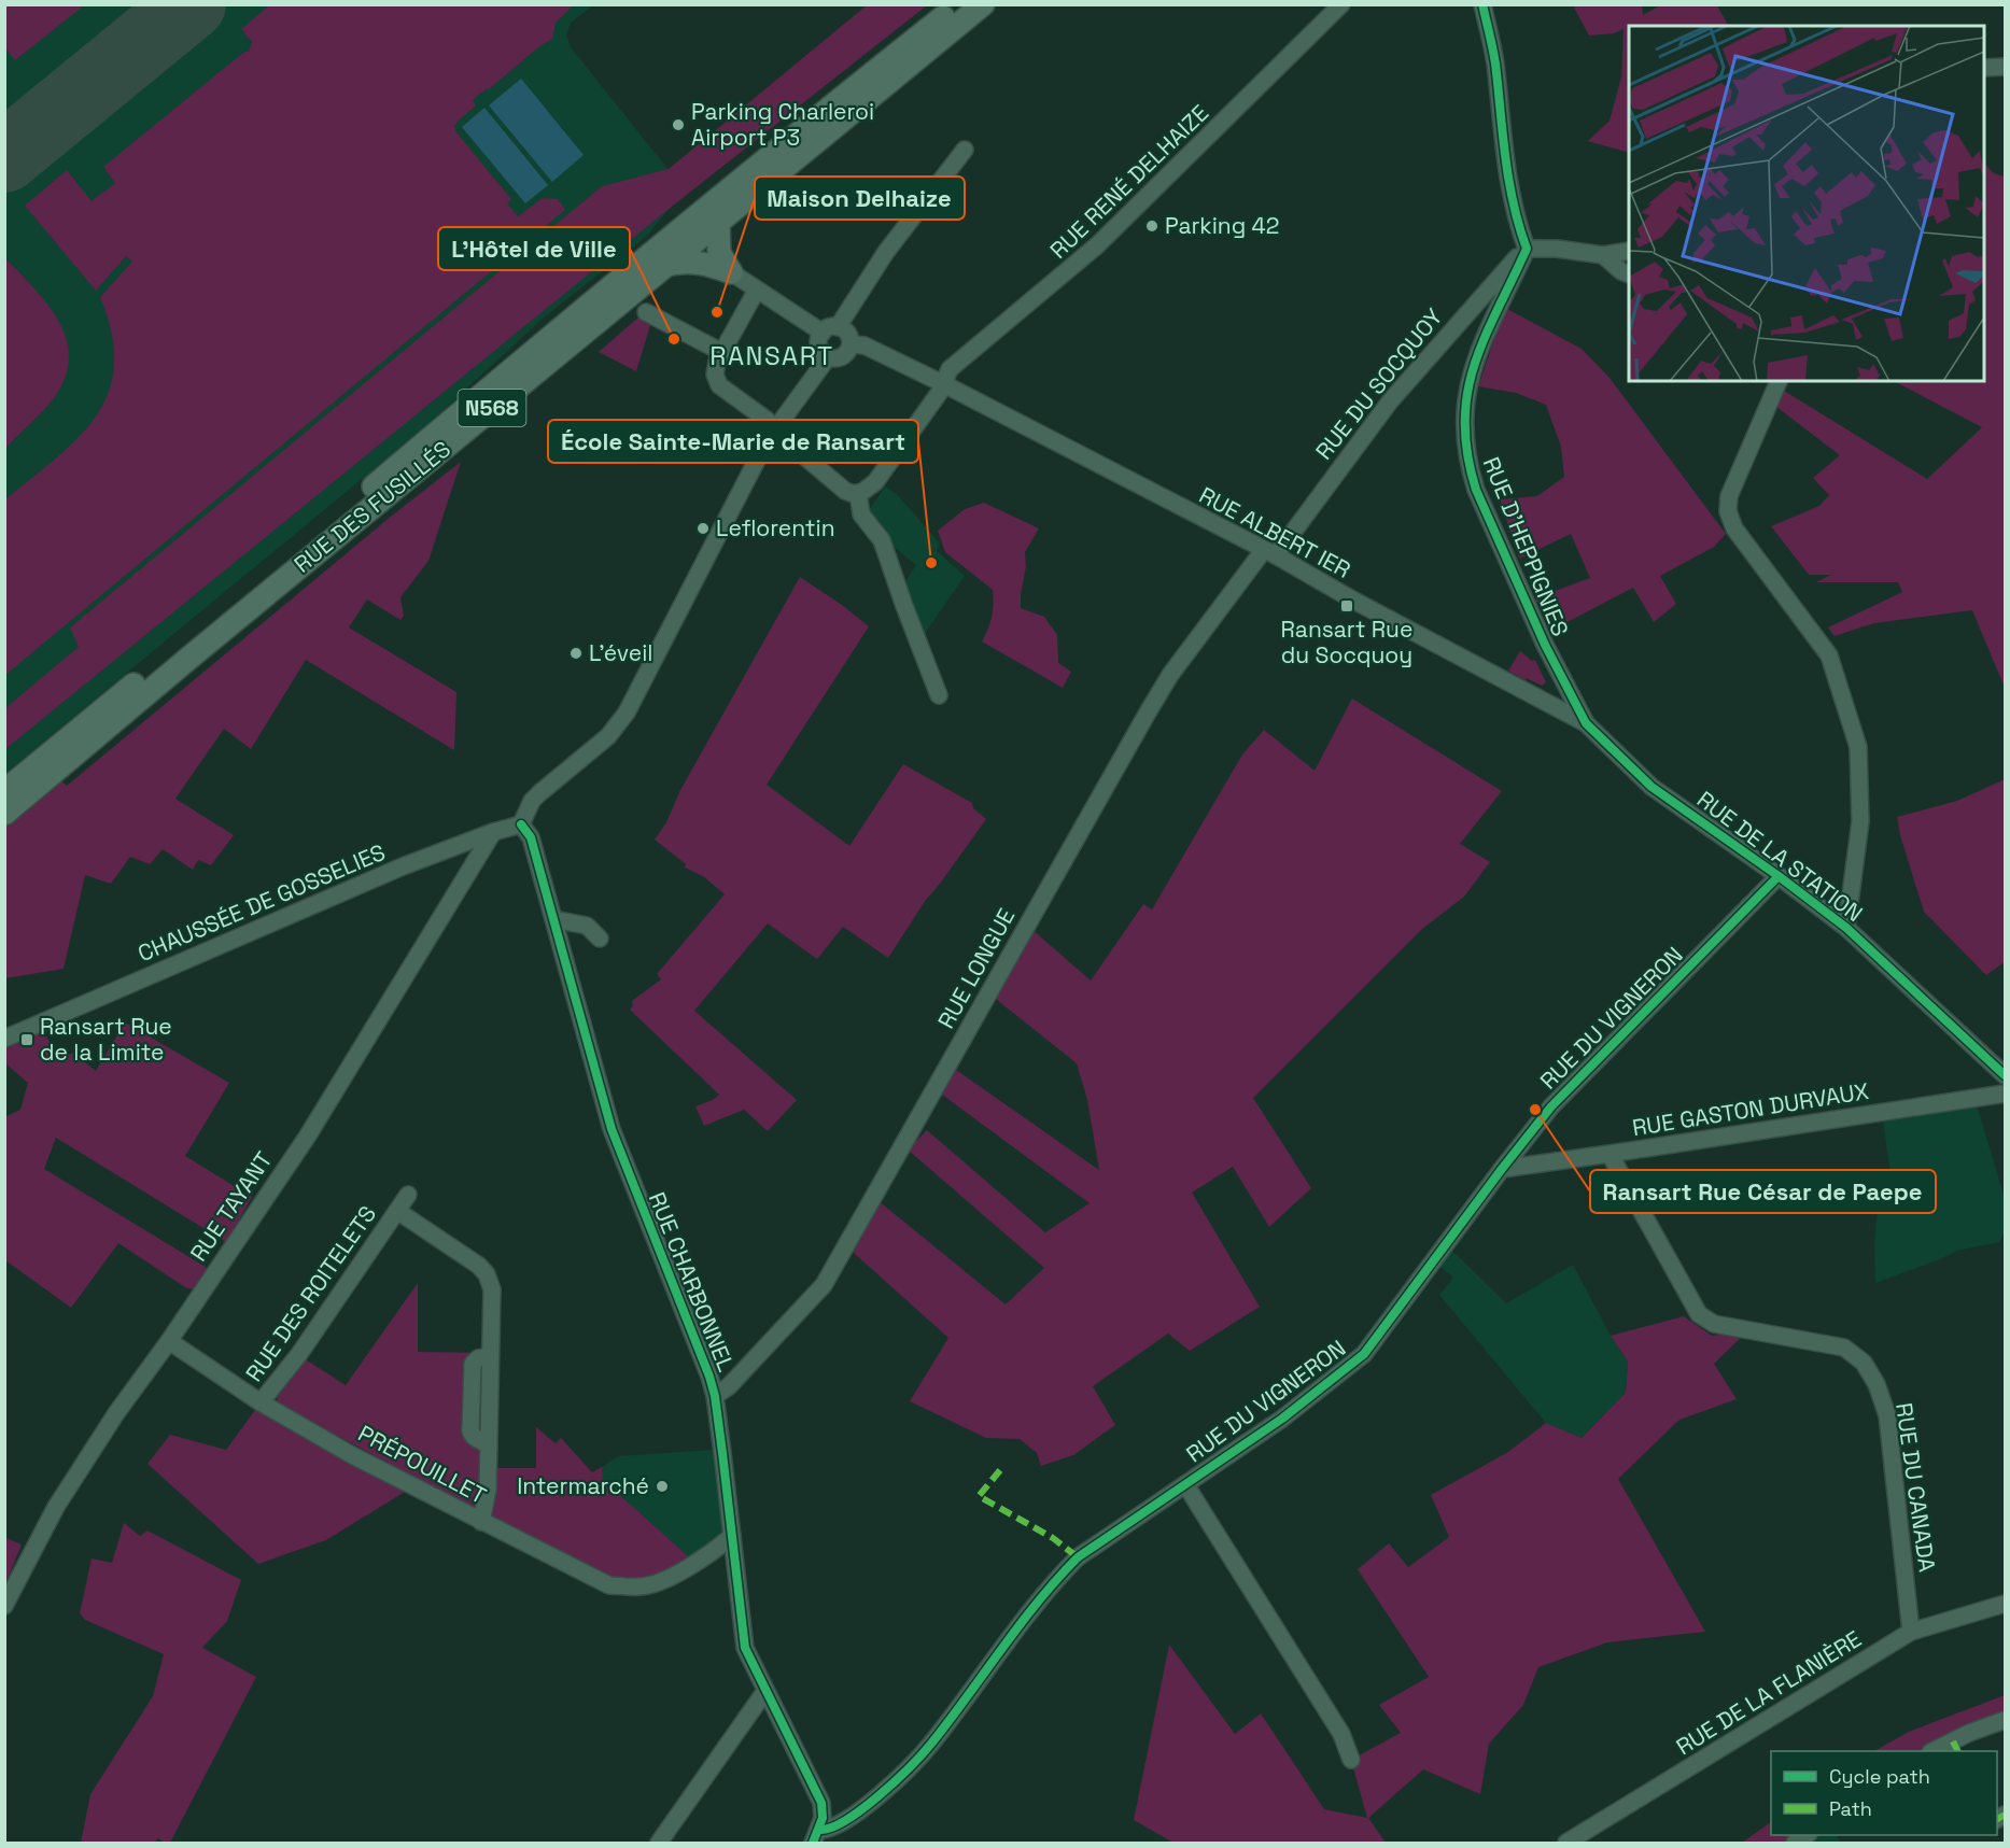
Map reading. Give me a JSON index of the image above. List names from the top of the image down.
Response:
{
  "streets": {
    "highway": ["N568", "RUE DES FUSILLÉS"],
    "street": [
      "RUE RENÉ DELHAIZE",
      "RUE DU SOCQUOY",
      "RUE ALBERT IER",
      "RUE D'HEPPIGNIES",
      "RUE DE LA STATION",
      "CHAUSSÉE DE GOSSELIES",
      "RUE LONGUE",
      "RUE DU VIGNERON",
      "RUE GASTON DURVAUX",
      "RUE TAYANT",
      "RUE CHARBONNEL",
      "RUE DES ROITELETS",
      "PRÉPOUILLET",
      "RUE DU CANADA",
      "RUE DE LA FLANIÈRE"
    ]
  },
  "crossings": [
    ["RUE RENÉ DELHAIZE", "RUE ALBERT IER"],
    ["RUE DU SOCQUOY", "RUE ALBERT IER"],
    ["RUE DU SOCQUOY", "RUE D'HEPPIGNIES"],
    ["RUE DU SOCQUOY", "RUE LONGUE"],
    ["RUE ALBERT IER", "RUE D'HEPPIGNIES"],
    ["RUE ALBERT IER", "RUE DE LA STATION"],
    ["RUE ALBERT IER", "RUE LONGUE"],
    ["RUE D'HEPPIGNIES", "RUE DE LA STATION"],
    ["RUE DE LA STATION", "RUE DU VIGNERON"],
    ["CHAUSSÉE DE GOSSELIES", "RUE TAYANT"],
    ["CHAUSSÉE DE GOSSELIES", "RUE CHARBONNEL"],
    ["RUE LONGUE", "RUE CHARBONNEL"],
    ["RUE DU VIGNERON", "RUE GASTON DURVAUX"],
    ["RUE DU VIGNERON", "RUE CHARBONNEL"],
    ["RUE GASTON DURVAUX", "RUE DU CANADA"],
    ["RUE TAYANT", "PRÉPOUILLET"],
    ["RUE CHARBONNEL", "PRÉPOUILLET"],
    ["RUE DES ROITELETS", "PRÉPOUILLET"],
    ["RUE DU CANADA", "RUE DE LA FLANIÈRE"]
  ],
  "districts": ["RANSART"],
  "places": {
    "other": [
      "Parking Charleroi Airport P3",
      "Parking 42",
      "Maison Delhaize",
      "L'Hôtel de Ville",
      "Leflorentin",
      "École Sainte-Marie de Ransart",
      "L'éveil",
      "Ransart Rue César de Paepe",
      "Intermarché"
    ],
    "transit": ["Ransart Rue du Socquoy", "Ransart Rue de la Limite"]
  },
  "legend": ["Cycle path", "Path"]
}
